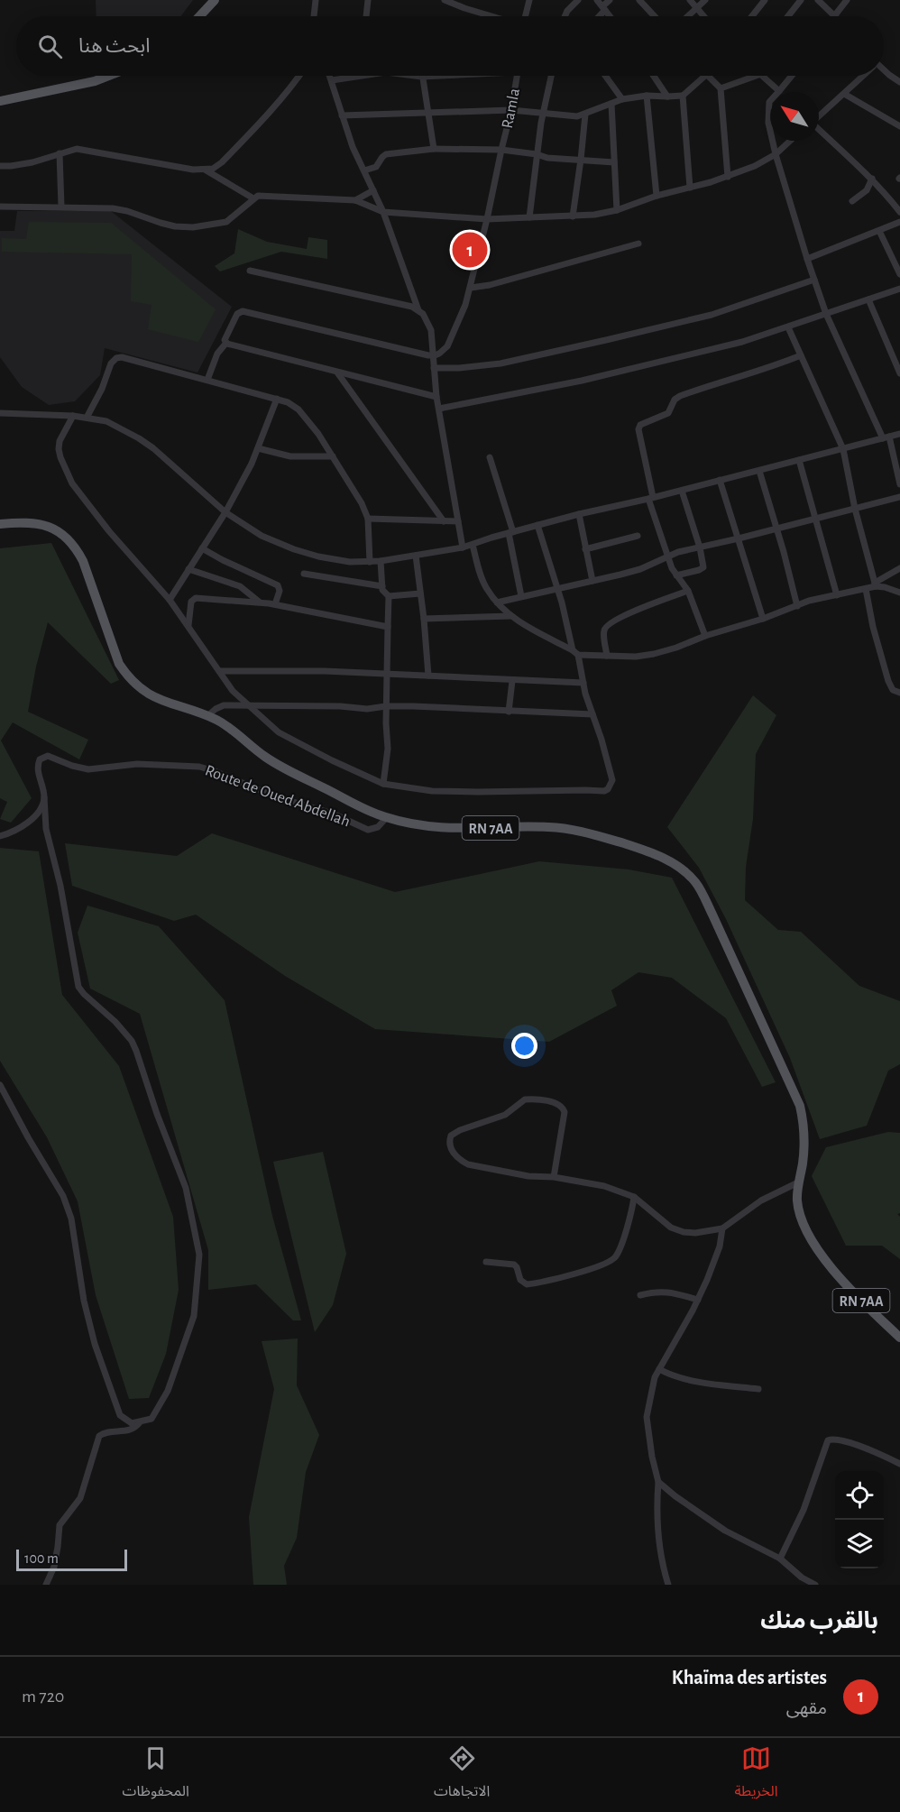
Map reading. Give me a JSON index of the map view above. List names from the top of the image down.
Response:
{
  "streets": {
    "main road": ["RN 7AA"],
    "street": ["Ramla", "Route de Oued Abdellah"]
  },
  "crossings": [
    ["Route de Oued Abdellah", "RN 7AA"]
  ],
  "scale_bar": "100 m",
  "north": "top left",
  "page": {
    "search": "ابحث هنا",
    "pins": "1",
    "scale": "100 m",
    "heading": "بالقرب منك",
    "list": [
      {
        "mark": "1",
        "name": "Khaïma des artistes",
        "note": "مقهى",
        "value": "720 m"
      }
    ],
    "nav": ["الخريطة", "الاتجاهات", "المحفوظات"]
  }
}
